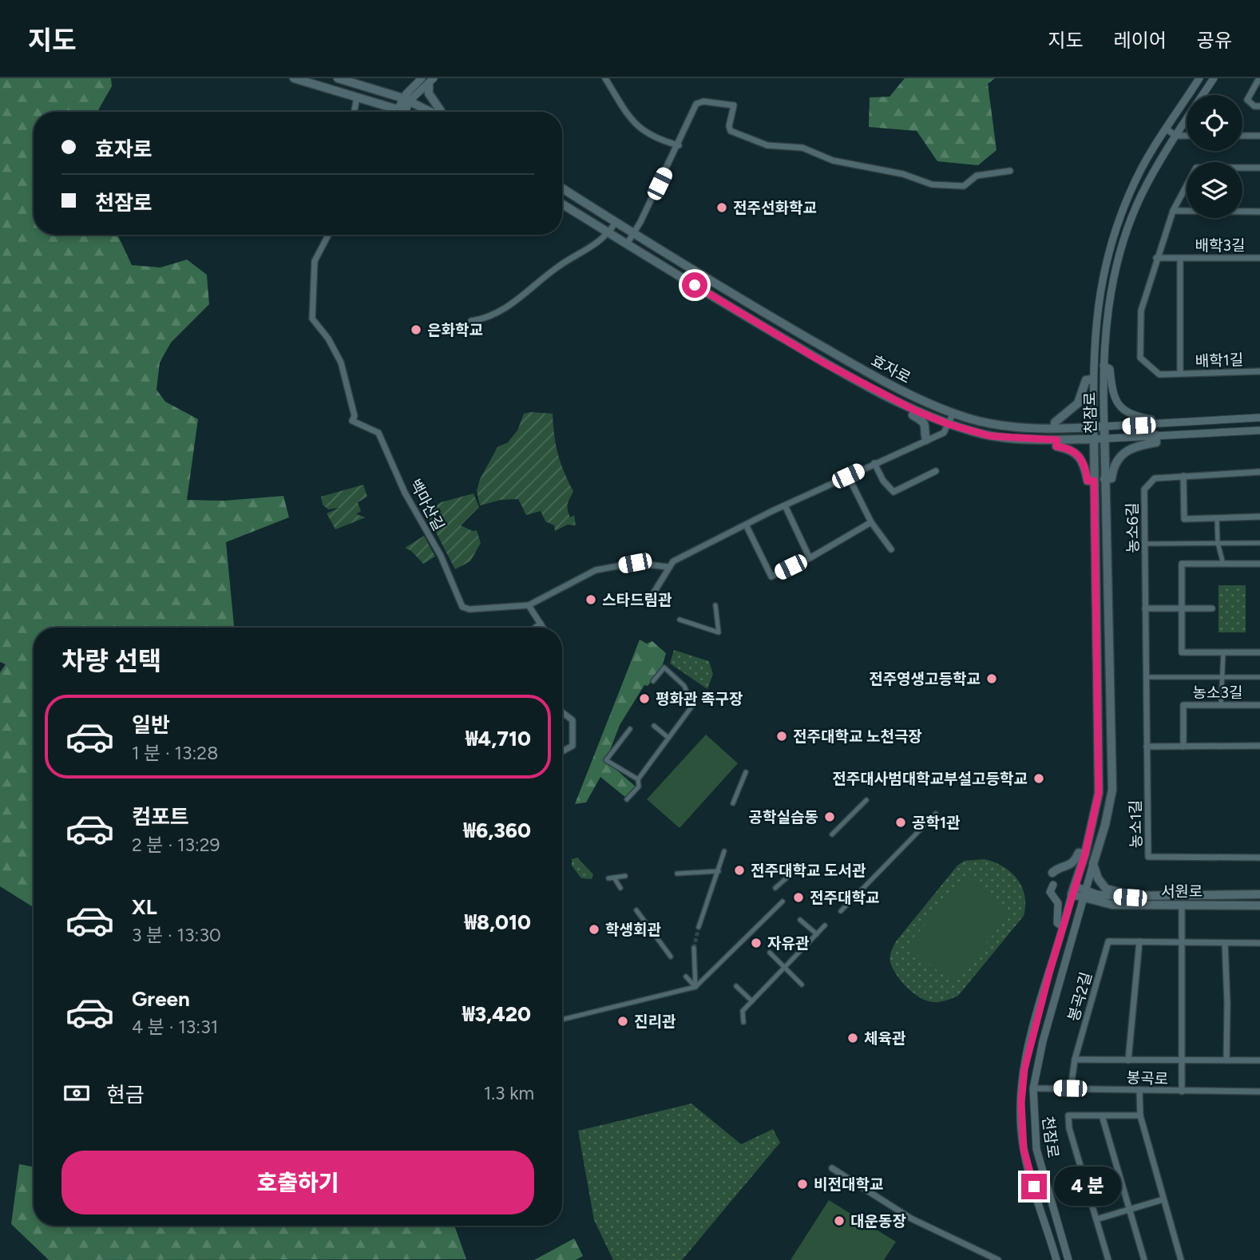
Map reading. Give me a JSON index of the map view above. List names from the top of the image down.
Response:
{
  "streets": {
    "main road": ["효자로", "천잠로", "서원로"],
    "street": [
      "배학3길",
      "배학1길",
      "백마산길",
      "농소6길",
      "농소3길",
      "농소1길",
      "봉곡2길",
      "봉곡로"
    ]
  },
  "crossings": [
    ["배학3길", "배학1길"],
    ["효자로", "천잠로"],
    ["천잠로", "서원로"],
    ["천잠로", "봉곡로"],
    ["농소6길", "농소1길"],
    ["봉곡2길", "봉곡로"]
  ],
  "places": [
    "전주선화학교",
    "은화학교",
    "스타드림관",
    "전주영생고등학교",
    "평화관 족구장",
    "전주대학교 노천극장",
    "전주대사범대학교부설고등학교",
    "공학실습동",
    "공학1관",
    "전주대학교 도서관",
    "전주대학교",
    "학생회관",
    "자유관",
    "진리관",
    "체육관",
    "비전대학교",
    "대운동장"
  ],
  "page": {
    "header": "지도",
    "nav": ["지도", "레이어", "공유"],
    "banner": ["효자로", "천잠로"],
    "heading": "차량 선택",
    "list": [
      {
        "name": "일반",
        "note": "1 분 · 13:28",
        "value": "₩4,710"
      },
      {
        "name": "컴포트",
        "note": "2 분 · 13:29",
        "value": "₩6,360"
      },
      {
        "name": "XL",
        "note": "3 분 · 13:30",
        "value": "₩8,010"
      },
      {
        "name": "Green",
        "note": "4 분 · 13:31",
        "value": "₩3,420"
      }
    ],
    "pay": ["현금", "1.3 km"],
    "buttons": "호출하기",
    "bubble": "4 분"
  }
}
